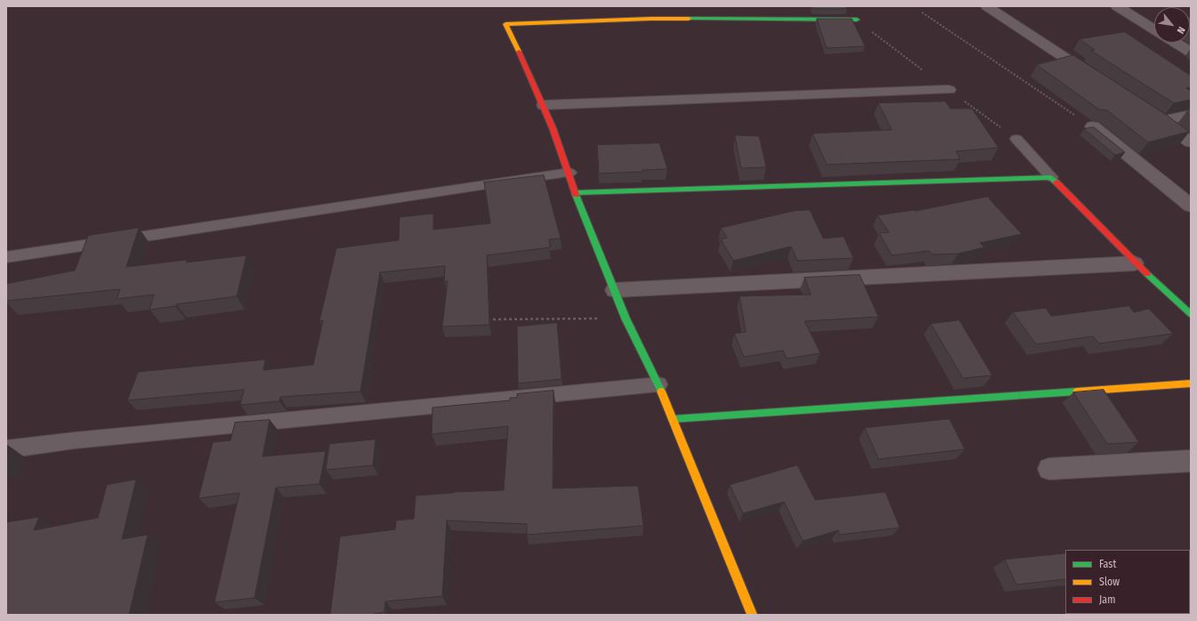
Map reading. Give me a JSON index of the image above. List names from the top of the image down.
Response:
{
  "legend": ["Fast", "Slow", "Jam"],
  "north": "bottom right"
}
